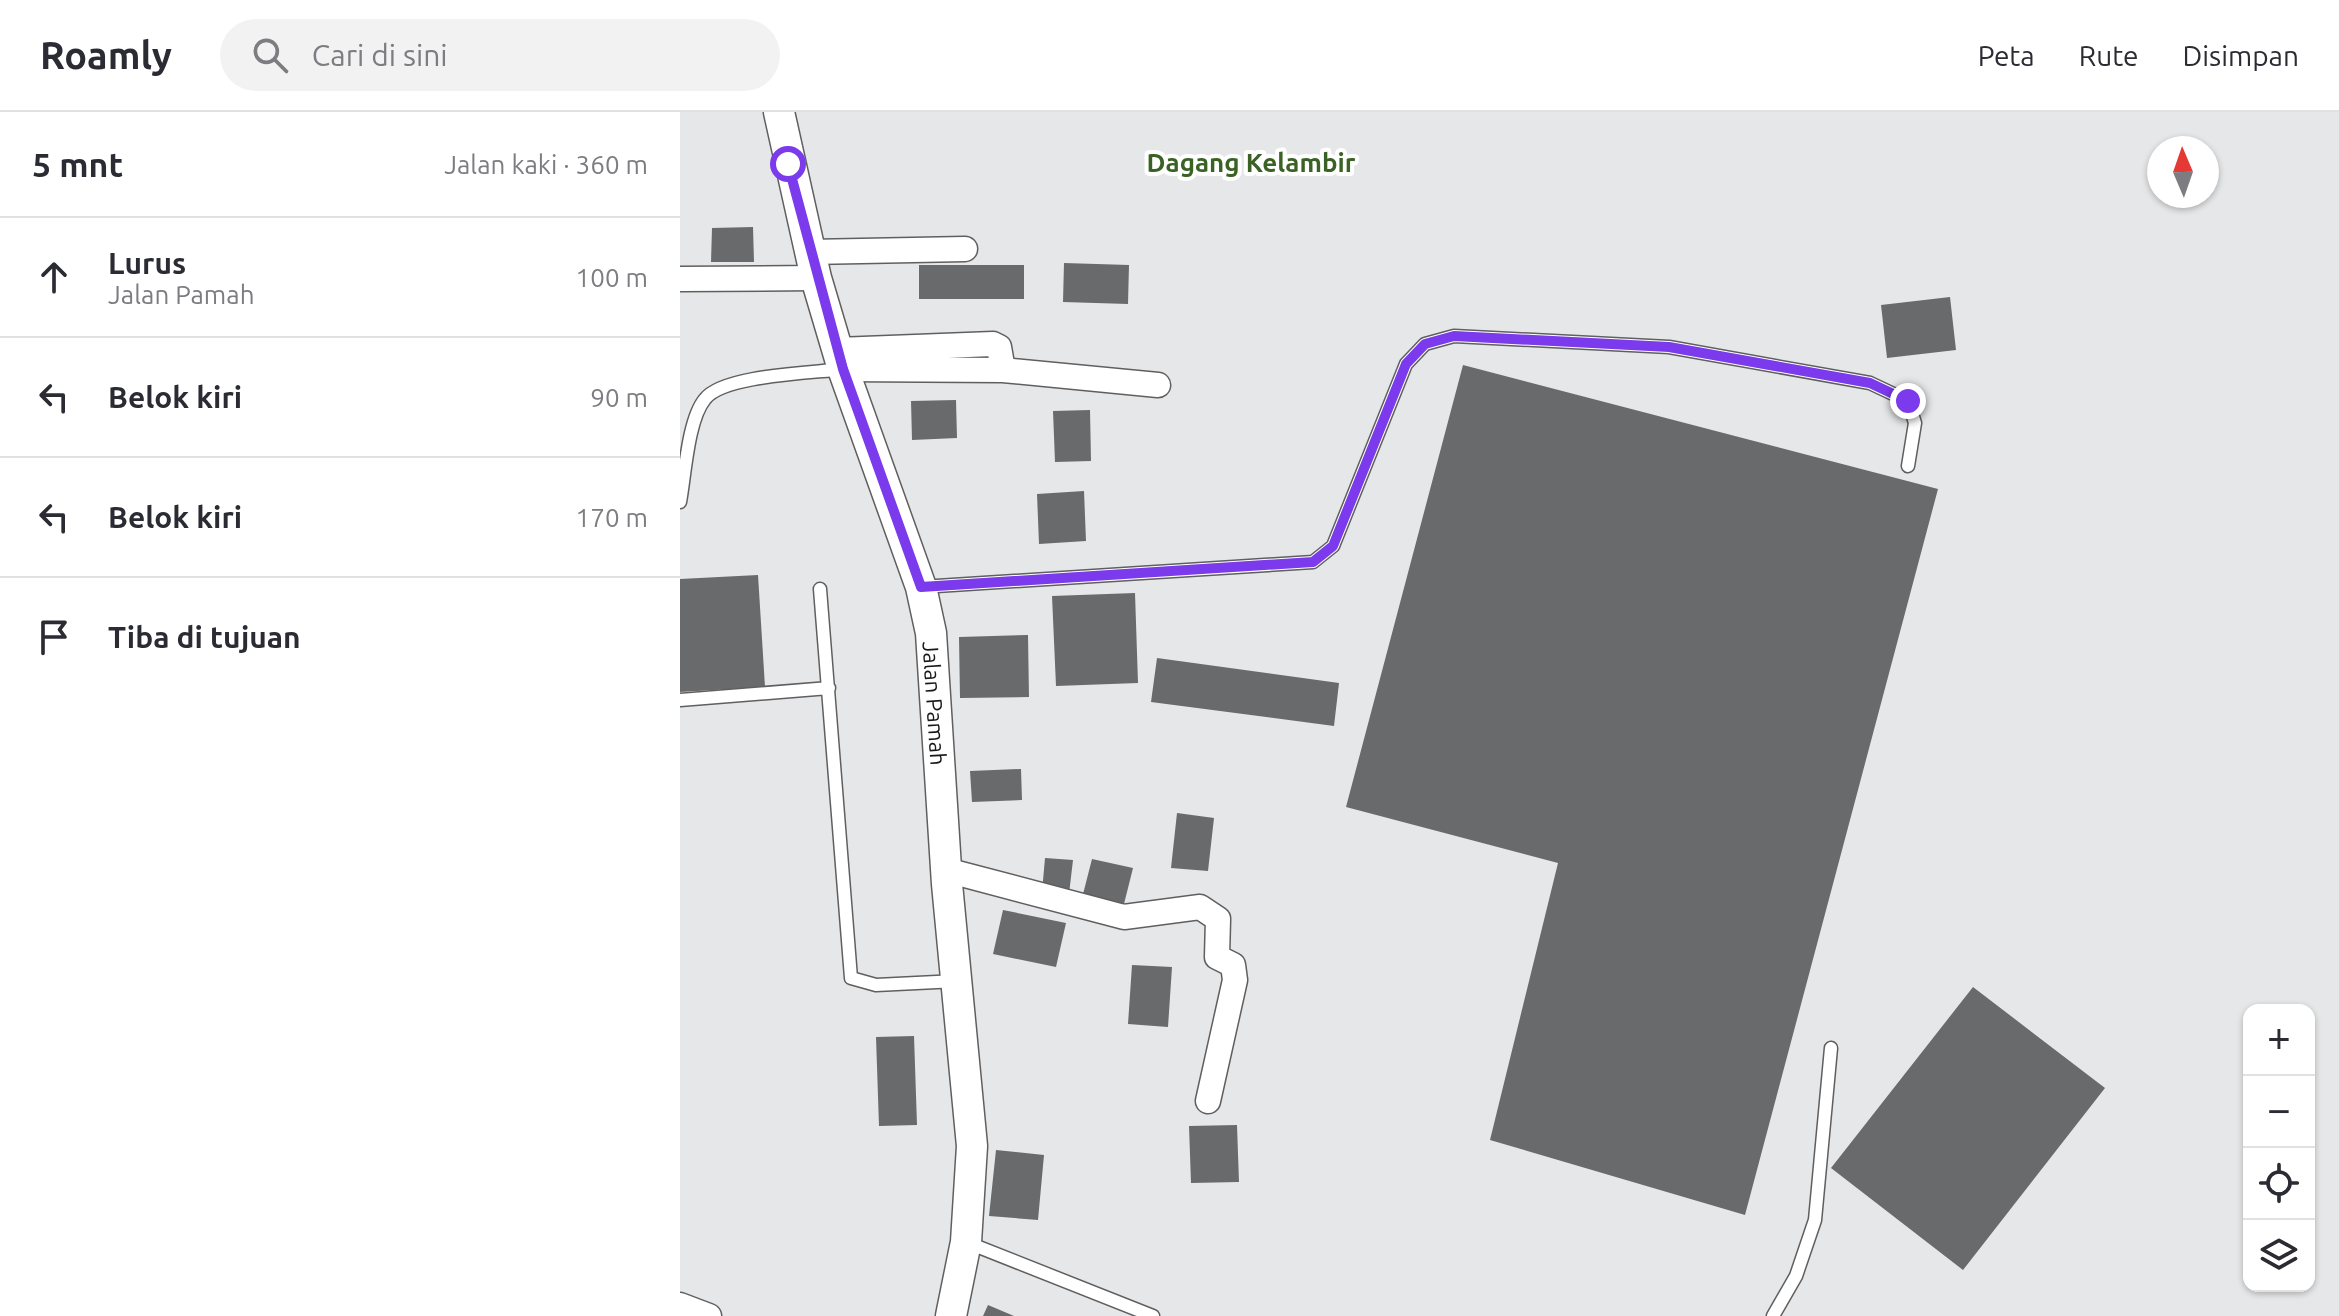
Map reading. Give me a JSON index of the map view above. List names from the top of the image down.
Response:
{
  "streets": {
    "street": ["Jalan Pamah"]
  },
  "districts": ["Dagang Kelambir"],
  "north": "top",
  "page": {
    "header": "Roamly",
    "search": "Cari di sini",
    "nav": ["Peta", "Rute", "Disimpan"],
    "heading": ["5 mnt", "Jalan kaki · 360 m"],
    "list": [
      ["Lurus", "Jalan Pamah", "100 m"],
      ["Belok kiri", "90 m"],
      ["Belok kiri", "170 m"],
      "Tiba di tujuan"
    ],
    "map_buttons": ["+", "−"]
  }
}
